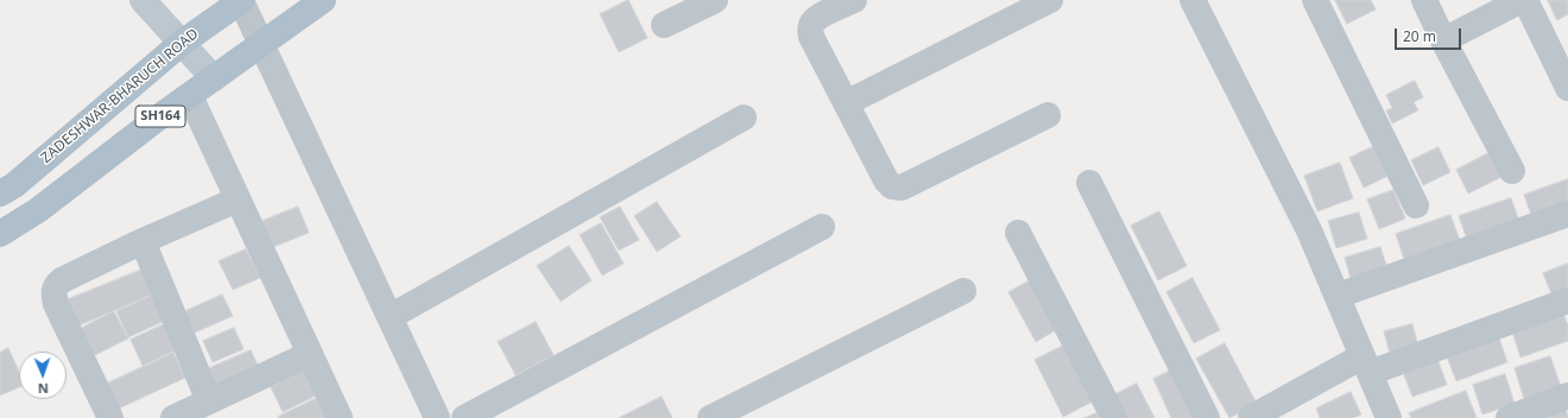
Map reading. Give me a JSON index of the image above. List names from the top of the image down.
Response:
{
  "streets": {
    "main road": ["ZADESHWAR-BHARUCH ROAD", "SH164"]
  },
  "scale_bar": "20 m",
  "north": "bottom"
}
